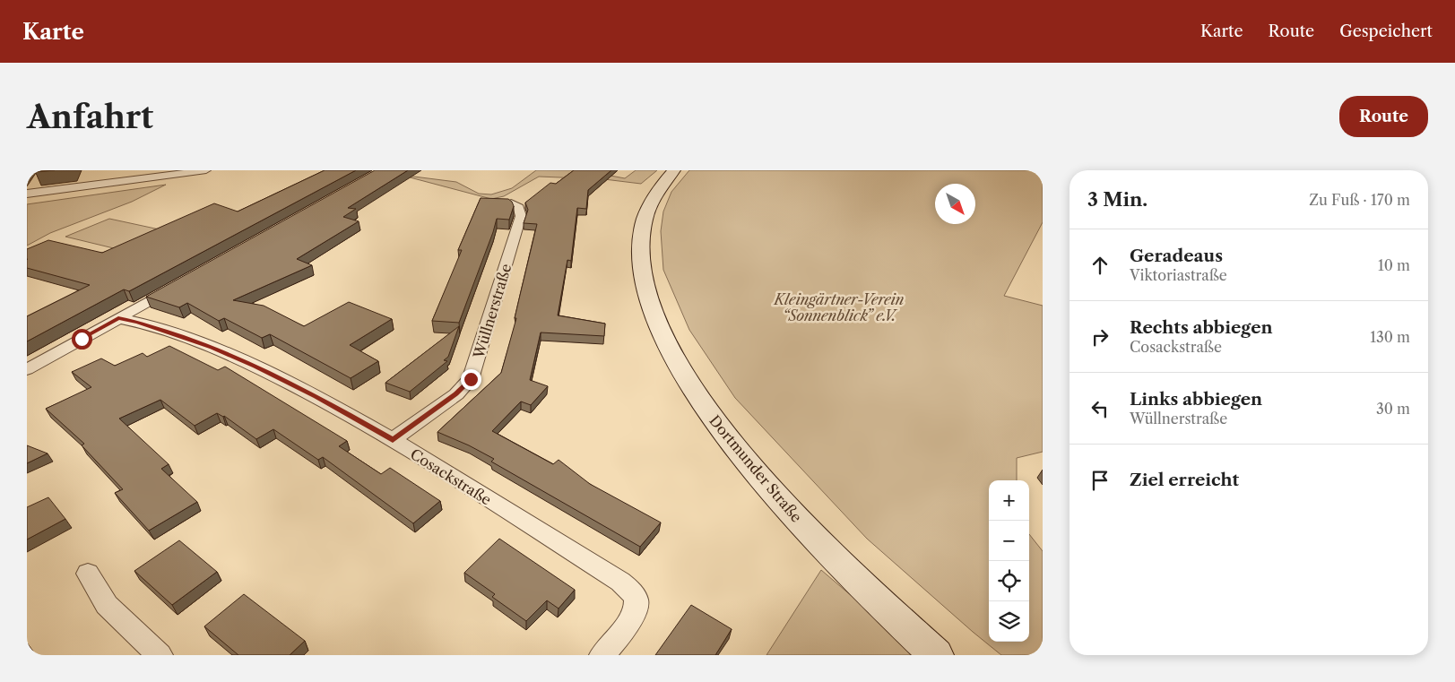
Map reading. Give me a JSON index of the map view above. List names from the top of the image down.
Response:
{
  "streets": {
    "main road": ["Dortmunder Straße"],
    "street": ["Wüllnerstraße", "Cosackstraße"]
  },
  "crossings": [
    ["Wüllnerstraße", "Cosackstraße"]
  ],
  "parks": ["Kleingärtner-Verein “Sonnenblick” e.V."],
  "north": "bottom right",
  "page": {
    "header": "Karte",
    "nav": ["Karte", "Route", "Gespeichert"],
    "buttons": "Route",
    "title": "Anfahrt",
    "heading": ["3 Min.", "Zu Fuß · 170 m"],
    "list": [
      ["Geradeaus", "Viktoriastraße", "10 m"],
      ["Rechts abbiegen", "Cosackstraße", "130 m"],
      ["Links abbiegen", "Wüllnerstraße", "30 m"],
      "Ziel erreicht"
    ],
    "map_buttons": ["+", "−"]
  }
}
